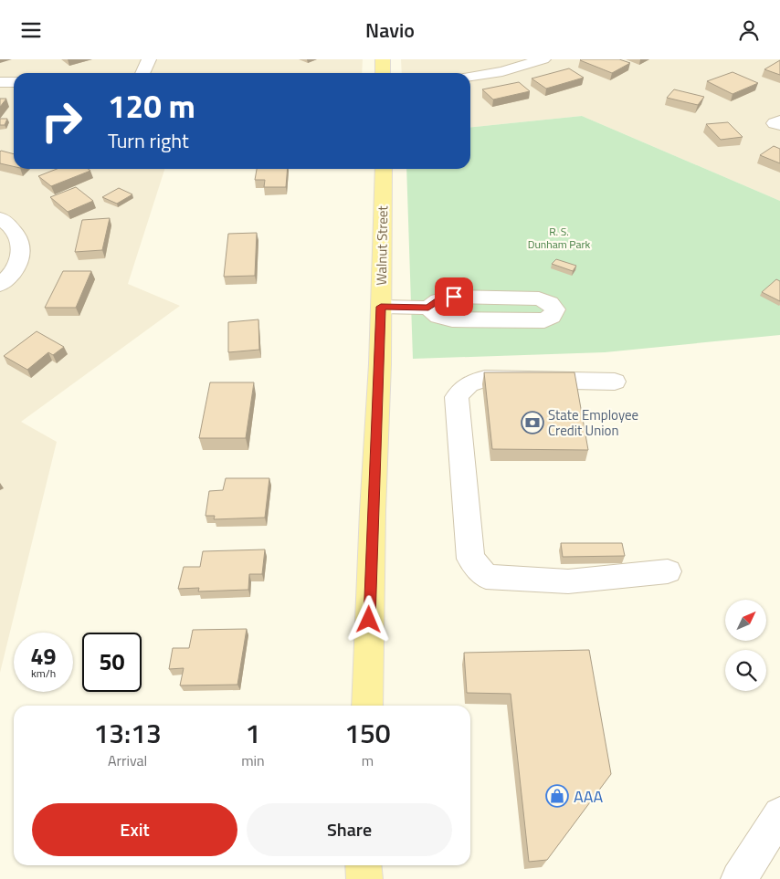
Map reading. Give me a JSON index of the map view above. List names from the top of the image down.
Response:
{
  "streets": {
    "main road": ["Walnut Street"]
  },
  "parks": ["R. S. Dunham Park"],
  "places": {
    "bank": ["State Employee Credit Union"],
    "shop": ["AAA"]
  },
  "north": "top right",
  "page": {
    "header": "Navio",
    "turn": ["120 m", "Turn right"],
    "speed": "49 km/h",
    "limit": "50",
    "eta": [
      "13:13",
      "Arrival",
      "1",
      "min",
      "150",
      "m"
    ],
    "buttons": ["Exit", "Share"]
  }
}
